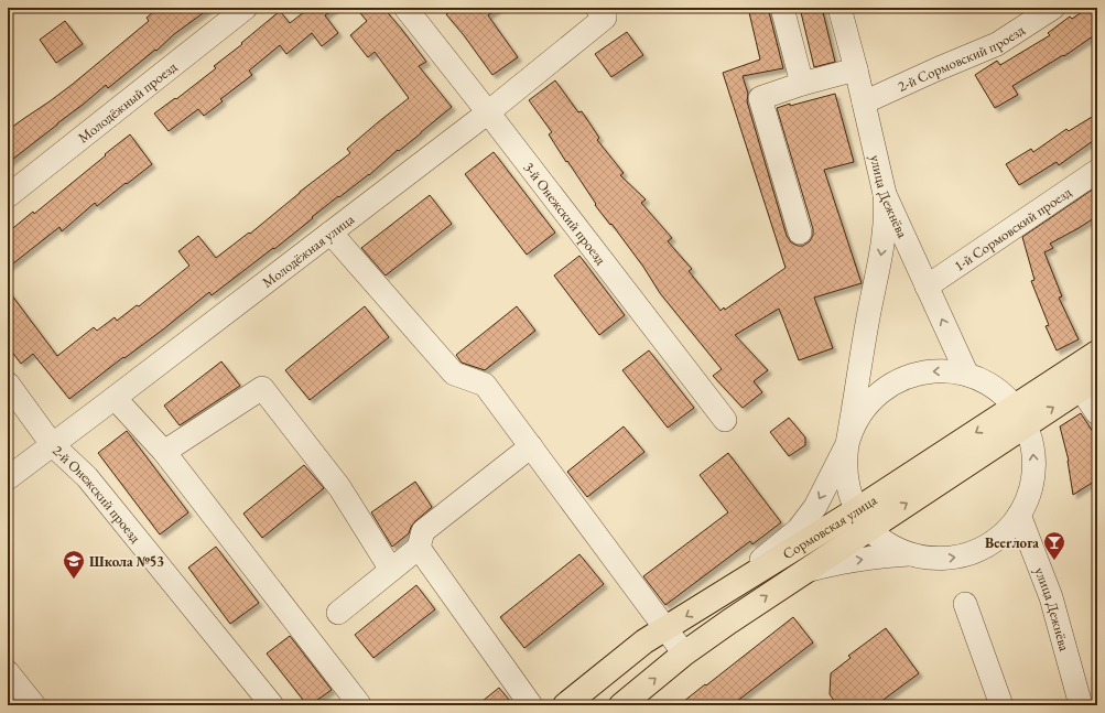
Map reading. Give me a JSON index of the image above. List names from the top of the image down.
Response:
{
  "streets": {
    "main road": ["Сормовская улица"],
    "street": [
      "2-й Сормовский проезд",
      "Молодёжный проезд",
      "улица Дежнёва",
      "3-й Онежский проезд",
      "1-й Сормовский проезд",
      "Молодёжная улица",
      "2-й Онежский проезд"
    ]
  },
  "crossings": [
    ["2-й Сормовский проезд", "улица Дежнёва"],
    ["улица Дежнёва", "1-й Сормовский проезд"],
    ["3-й Онежский проезд", "Молодёжная улица"],
    ["Молодёжная улица", "2-й Онежский проезд"]
  ],
  "places": {
    "bar": ["Beerлога"],
    "school or university": ["Школа №53"]
  }
}
